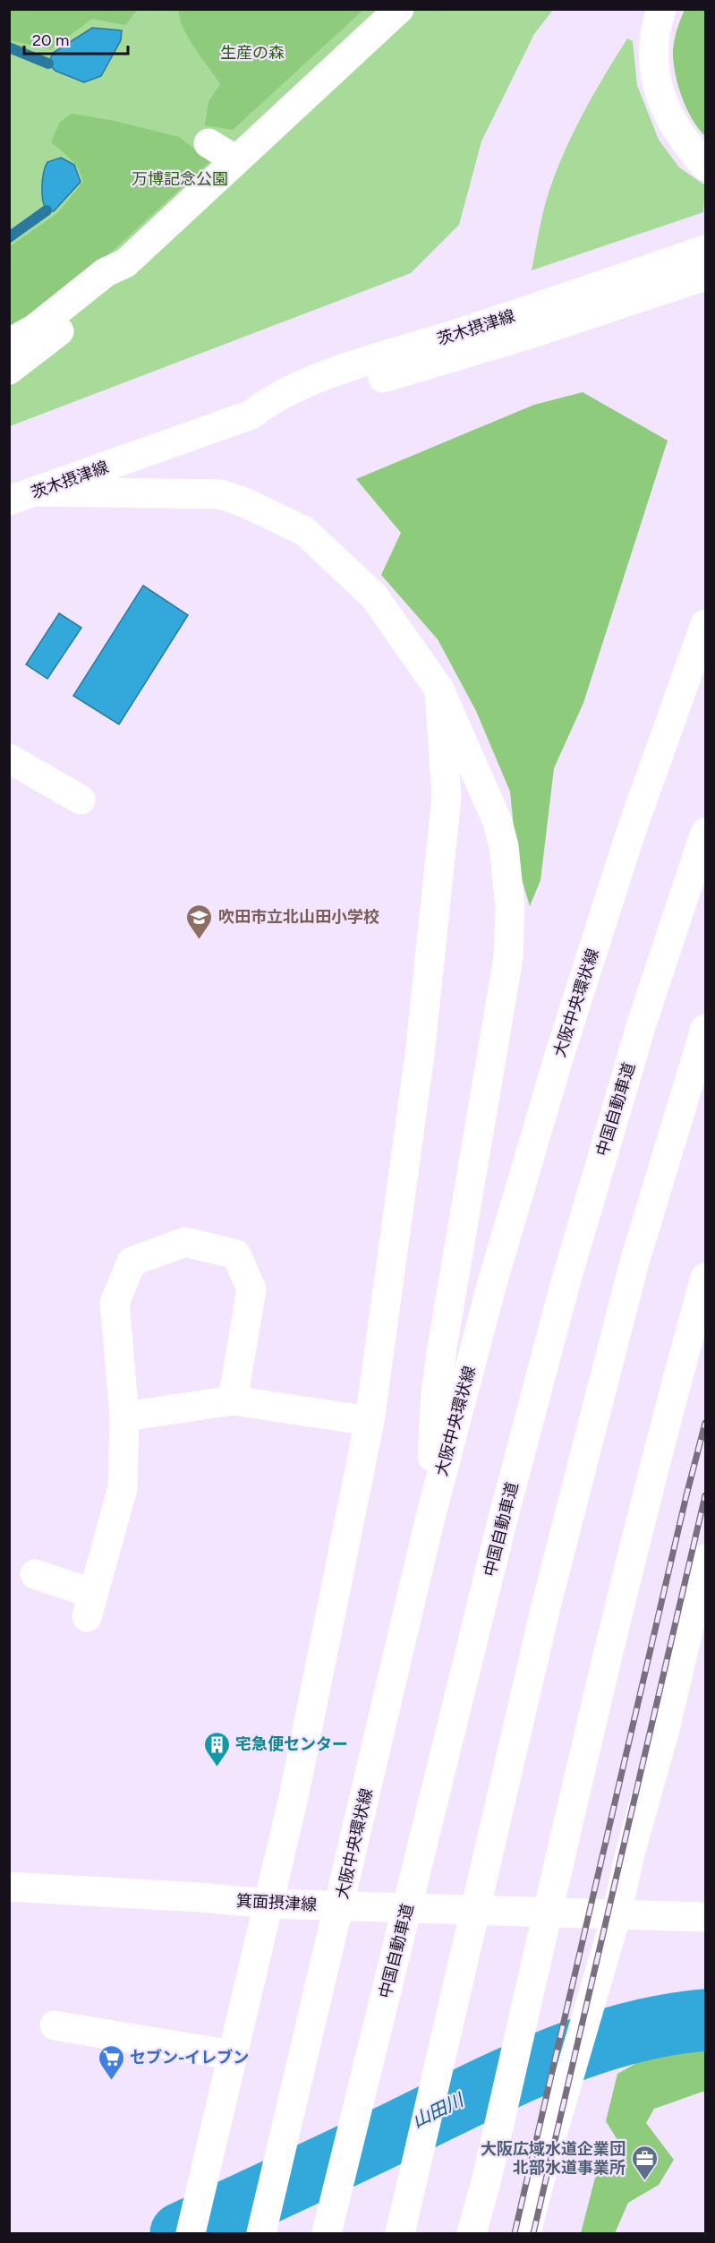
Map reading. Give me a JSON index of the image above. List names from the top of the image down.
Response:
{
  "streets": {
    "main road": [
      "茨木摂津線",
      "大阪中央環状線",
      "中国自動車道",
      "箕面摂津線"
    ]
  },
  "water": ["山田川"],
  "parks": ["生産の森", "万博記念公園"],
  "places": {
    "school or university": ["吹田市立北山田小学校"],
    "building": ["宅急便センター"],
    "supermarket": ["セブン-イレブン"],
    "office": ["大阪広域水道企業団 北部水道事業所"]
  },
  "scale_bar": "20 m"
}
